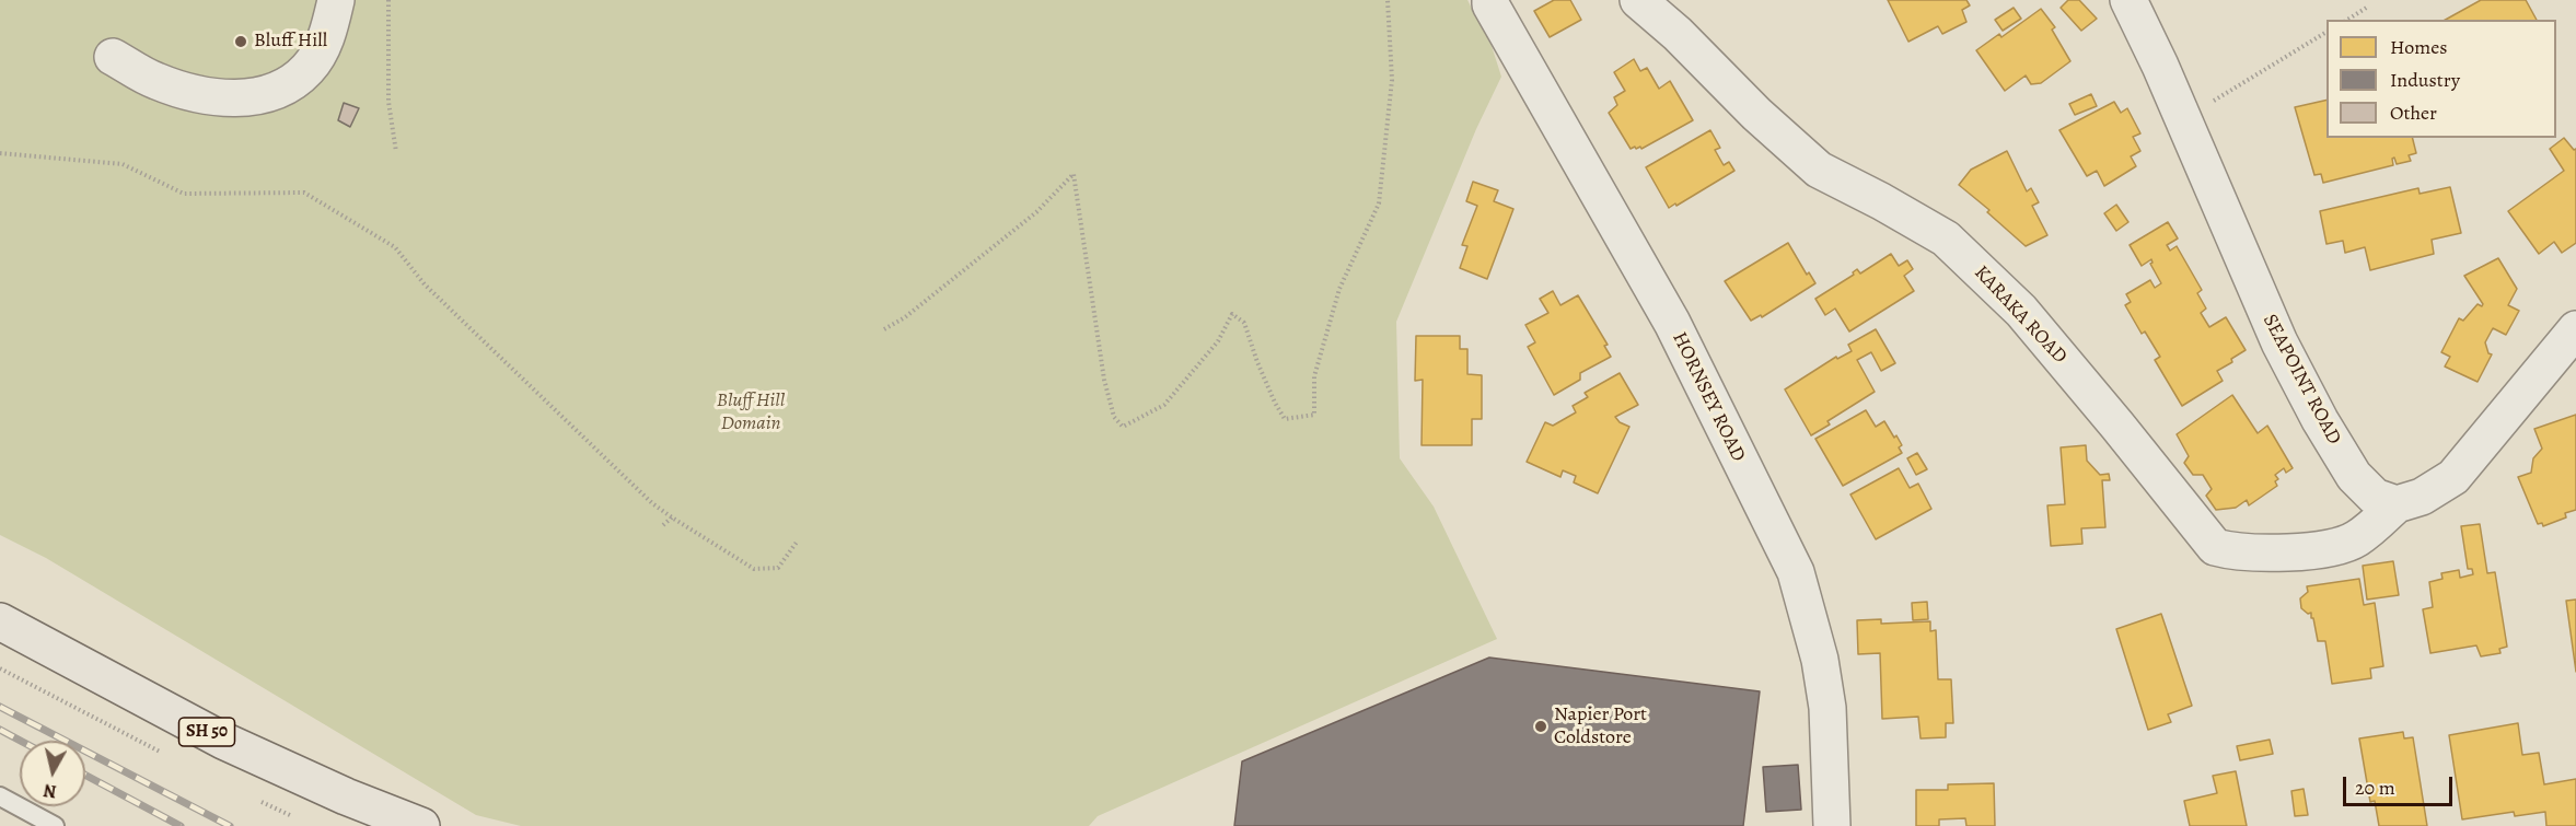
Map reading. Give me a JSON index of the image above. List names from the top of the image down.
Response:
{
  "streets": {
    "highway": ["SH 50"],
    "street": ["KARAKA ROAD", "SEAPOINT ROAD", "HORNSEY ROAD"]
  },
  "crossings": [
    ["KARAKA ROAD", "SEAPOINT ROAD"]
  ],
  "parks": ["Bluff Hill Domain"],
  "places": ["Bluff Hill", "Napier Port Coldstore"],
  "legend": ["Homes", "Industry", "Other"],
  "scale_bar": "20 m",
  "north": "bottom"
}
